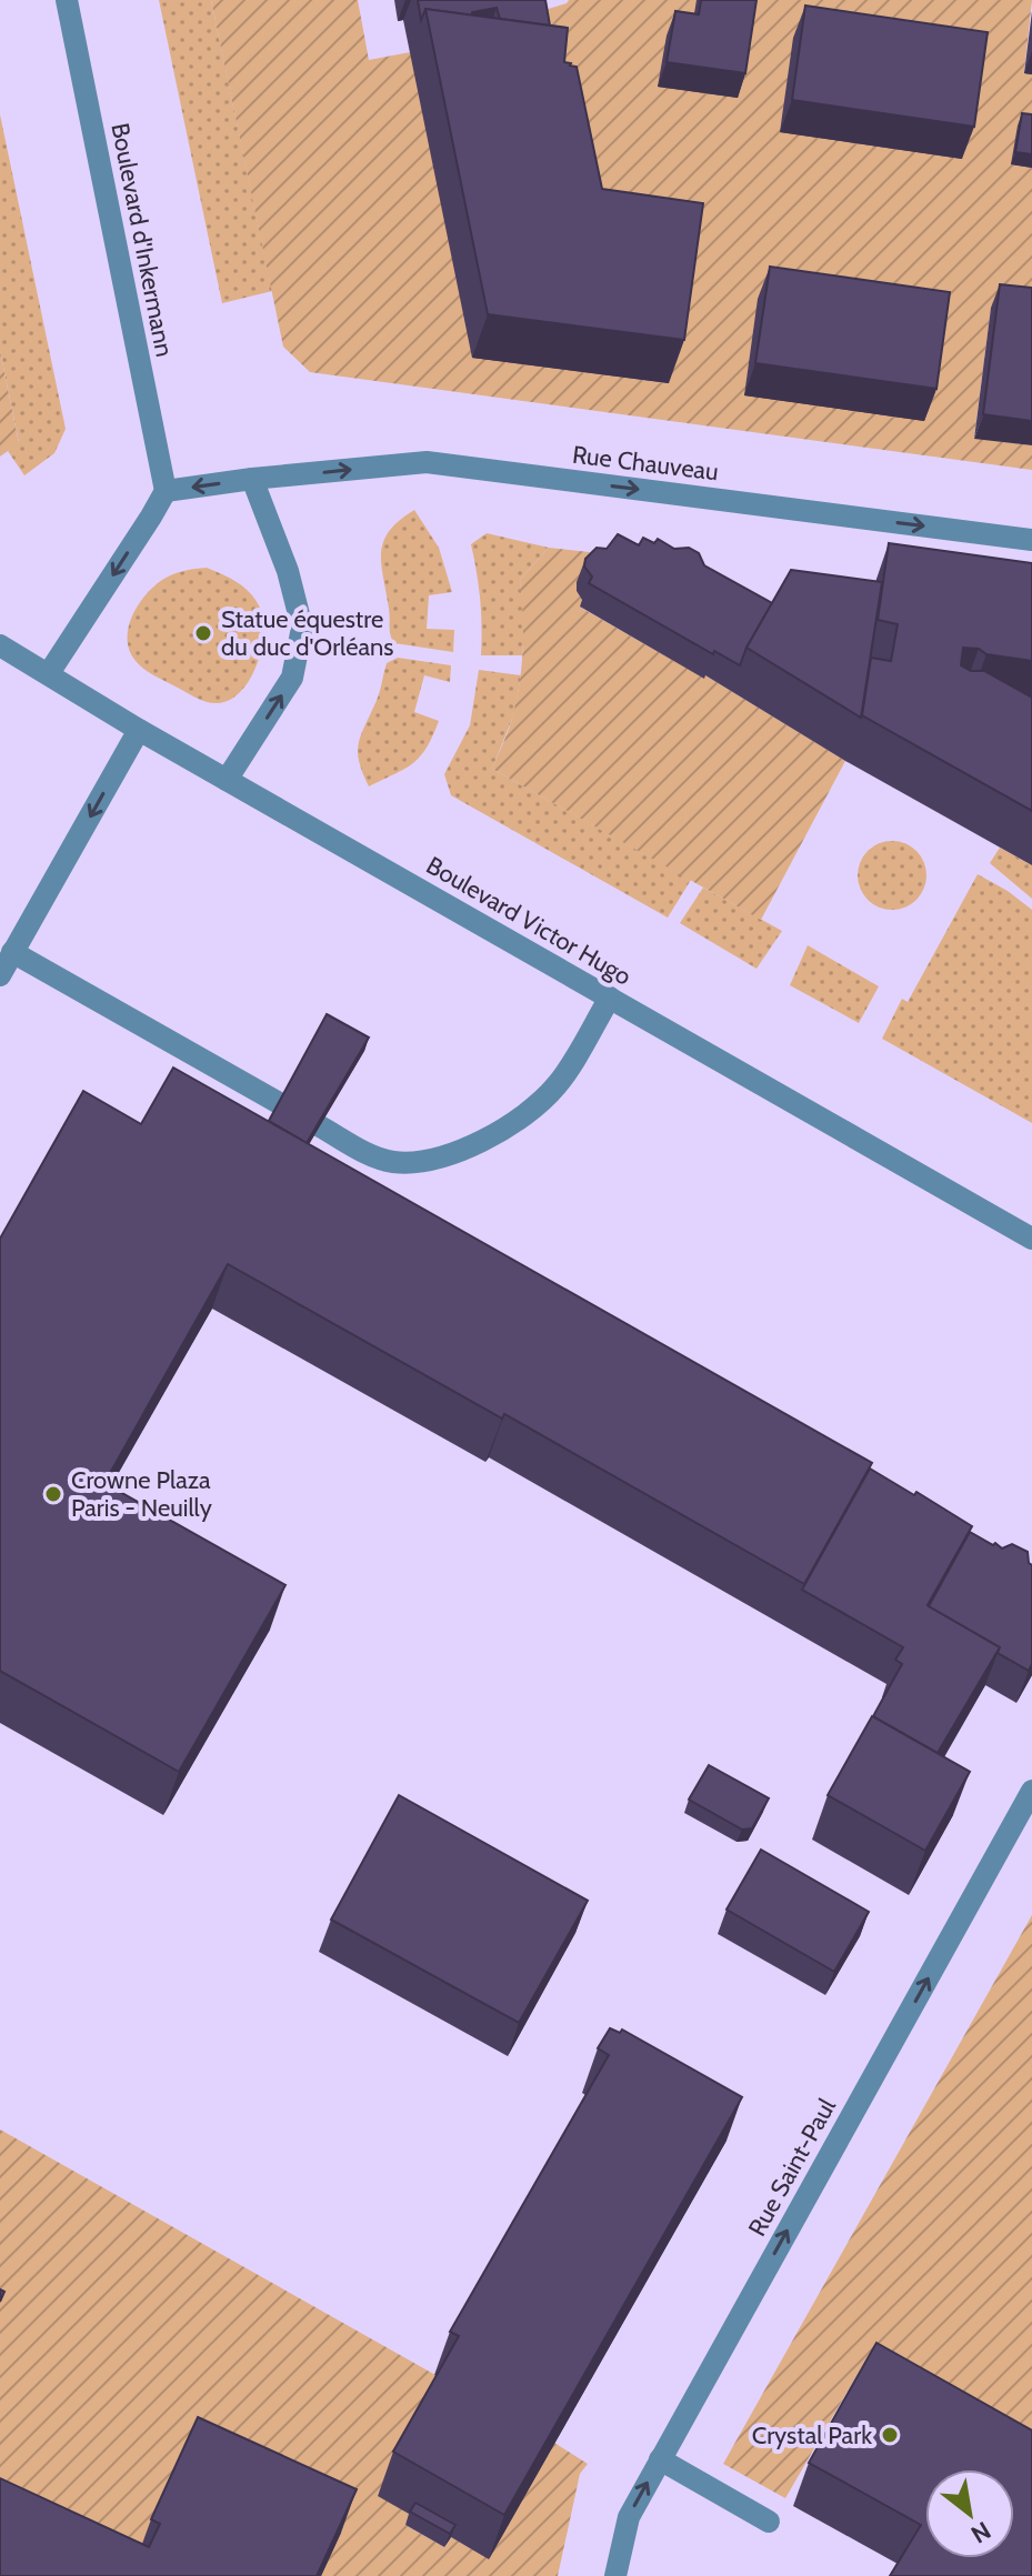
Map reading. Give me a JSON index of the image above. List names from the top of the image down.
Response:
{
  "streets": {
    "street": [
      "Boulevard d'Inkermann",
      "Rue Chauveau",
      "Boulevard Victor Hugo",
      "Rue Saint-Paul"
    ]
  },
  "crossings": [
    ["Boulevard d'Inkermann", "Rue Chauveau"]
  ],
  "one_way": ["Rue Saint-Paul"],
  "places": ["Statue équestre du duc d'Orléans", "Crowne Plaza Paris - Neuilly", "Crystal Park"],
  "north": "bottom right"
}
